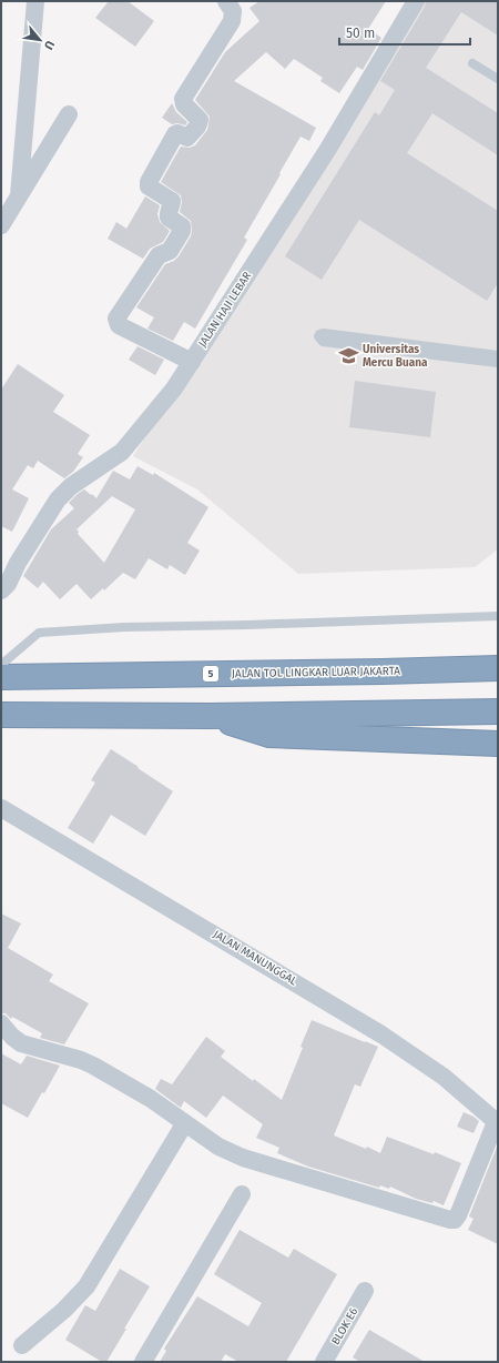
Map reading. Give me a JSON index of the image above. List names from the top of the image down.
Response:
{
  "streets": {
    "highway": ["JALAN TOL LINGKAR LUAR JAKARTA", "5"],
    "street": ["JALAN HAJI LEBAR", "JALAN MANUNGGAL", "BLOK E6"]
  },
  "places": {
    "school or university": ["Universitas Mercu Buana"]
  },
  "scale_bar": "50 m",
  "north": "bottom right"
}
